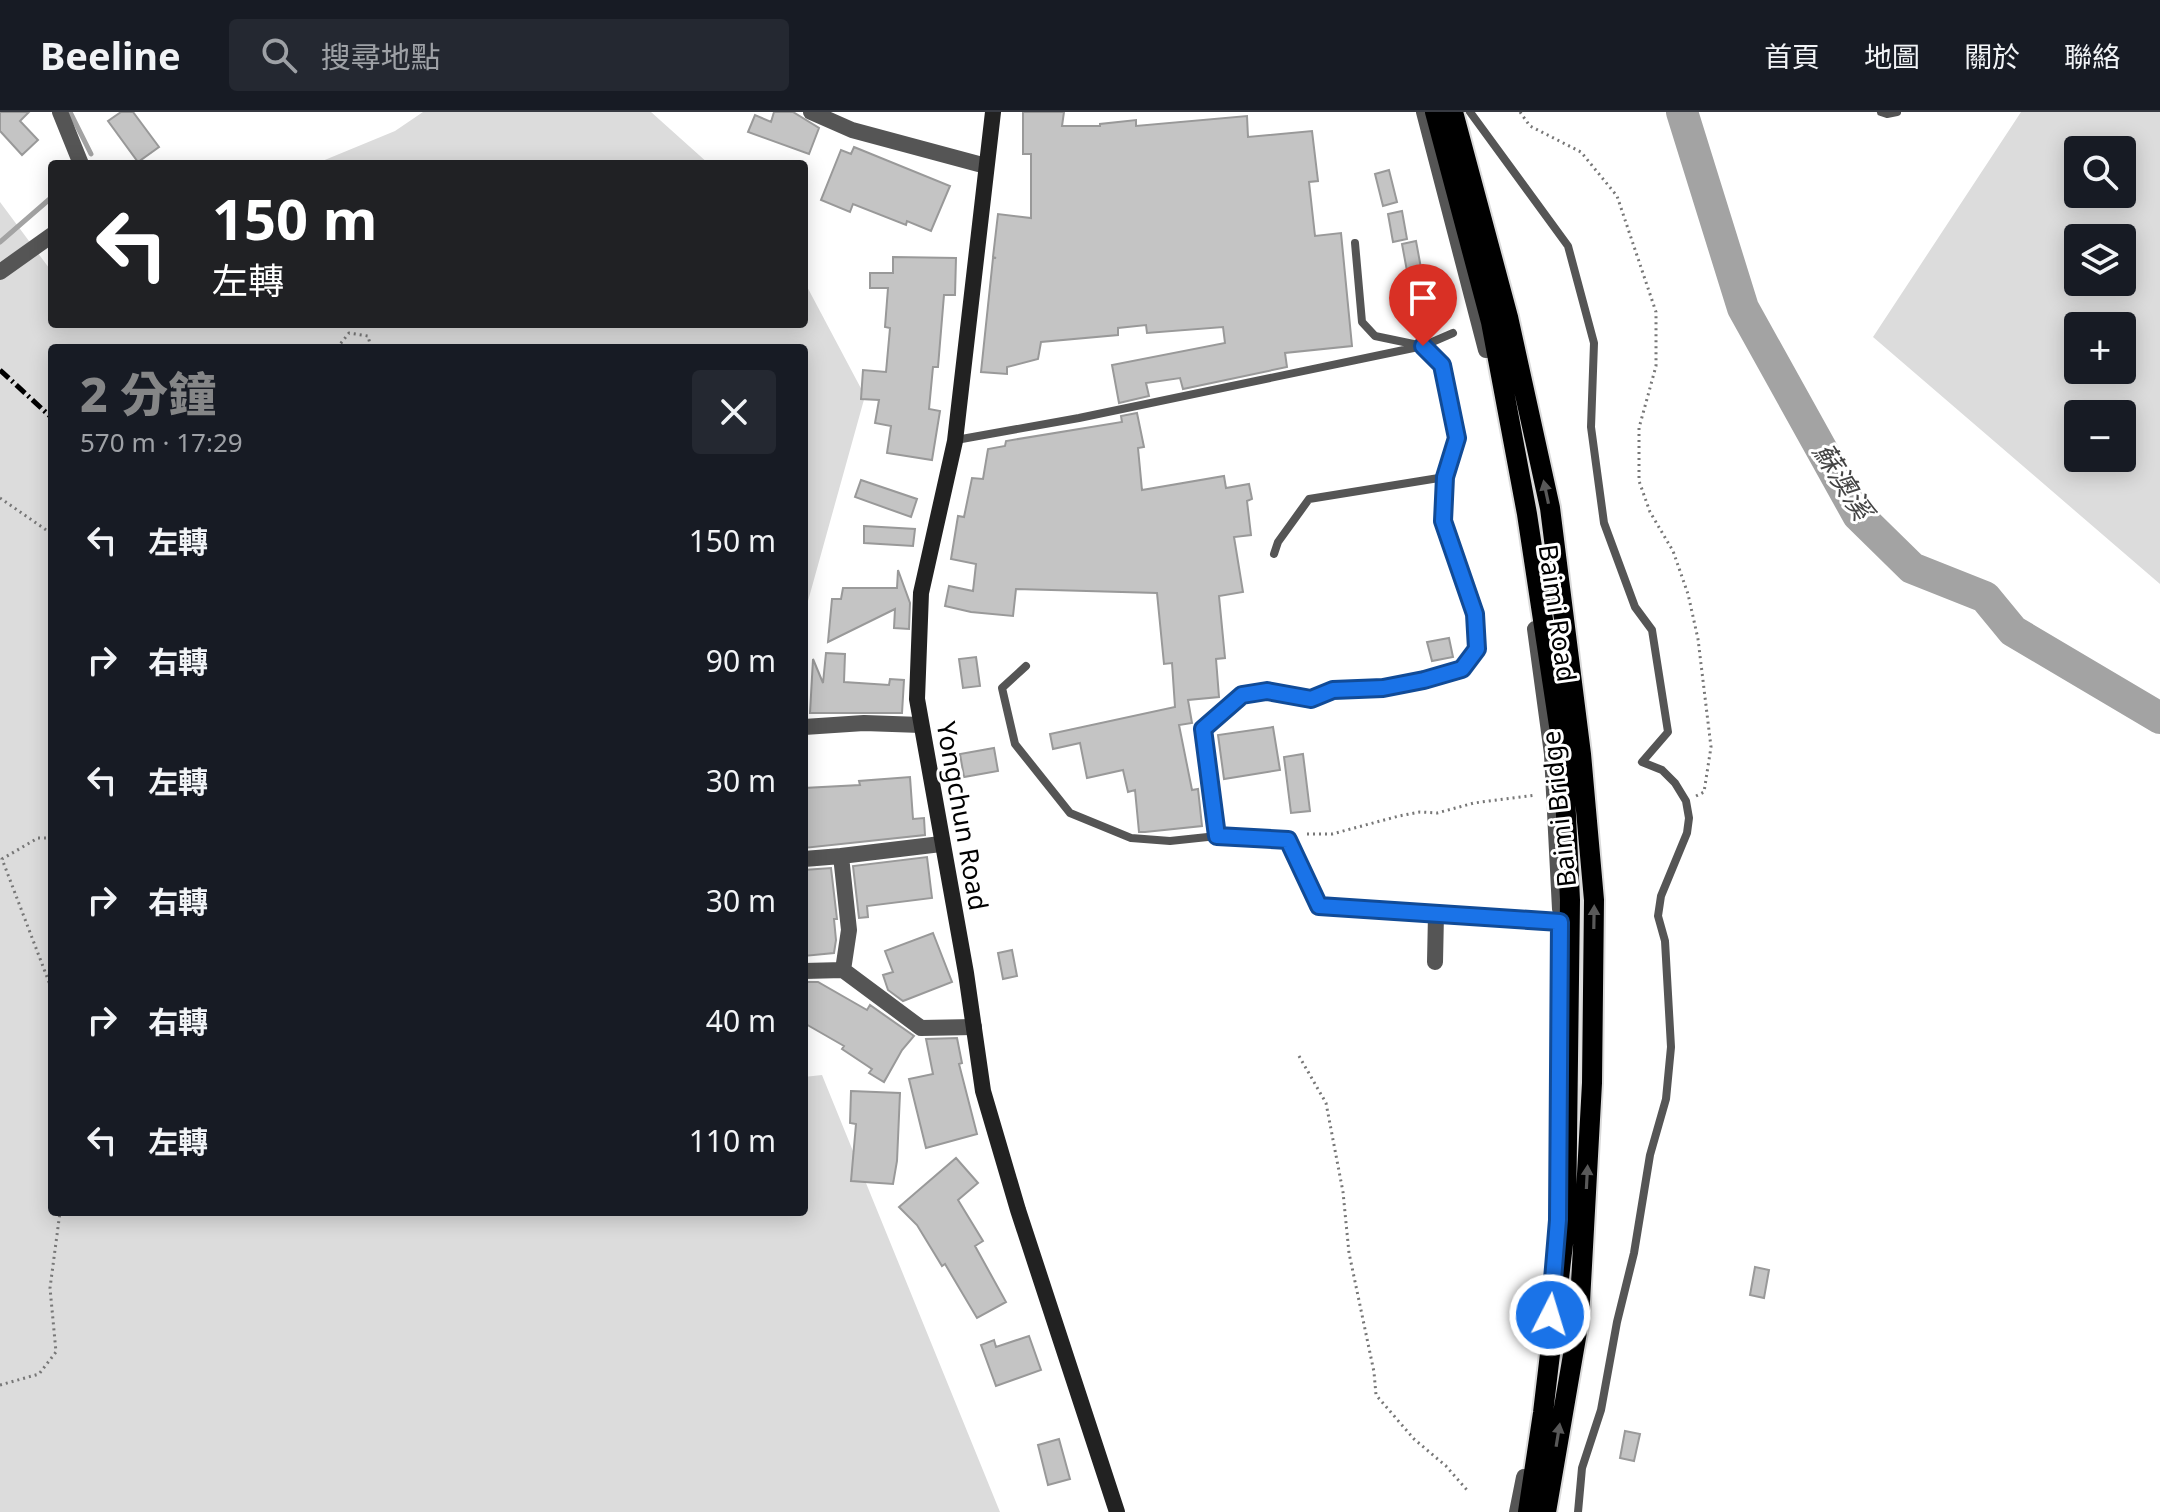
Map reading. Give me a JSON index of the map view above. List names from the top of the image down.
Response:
{
  "streets": {
    "main road": ["Baimi Bridge"],
    "street": ["Baimi Road", "Yongchun Road"]
  },
  "water": ["蘇澳溪"],
  "page": {
    "header": "Beeline",
    "search": "搜尋地點",
    "nav": [
      "首頁",
      "地圖",
      "關於",
      "聯絡"
    ],
    "map_buttons": ["+", "−"],
    "turn": ["150 m", "左轉"],
    "heading": ["2 分鐘", "570 m · 17:29"],
    "list": [
      {
        "name": "左轉",
        "value": "150 m"
      },
      {
        "name": "右轉",
        "value": "90 m"
      },
      {
        "name": "左轉",
        "value": "30 m"
      },
      {
        "name": "右轉",
        "value": "30 m"
      },
      {
        "name": "右轉",
        "value": "40 m"
      },
      {
        "name": "左轉",
        "value": "110 m"
      }
    ]
  }
}
